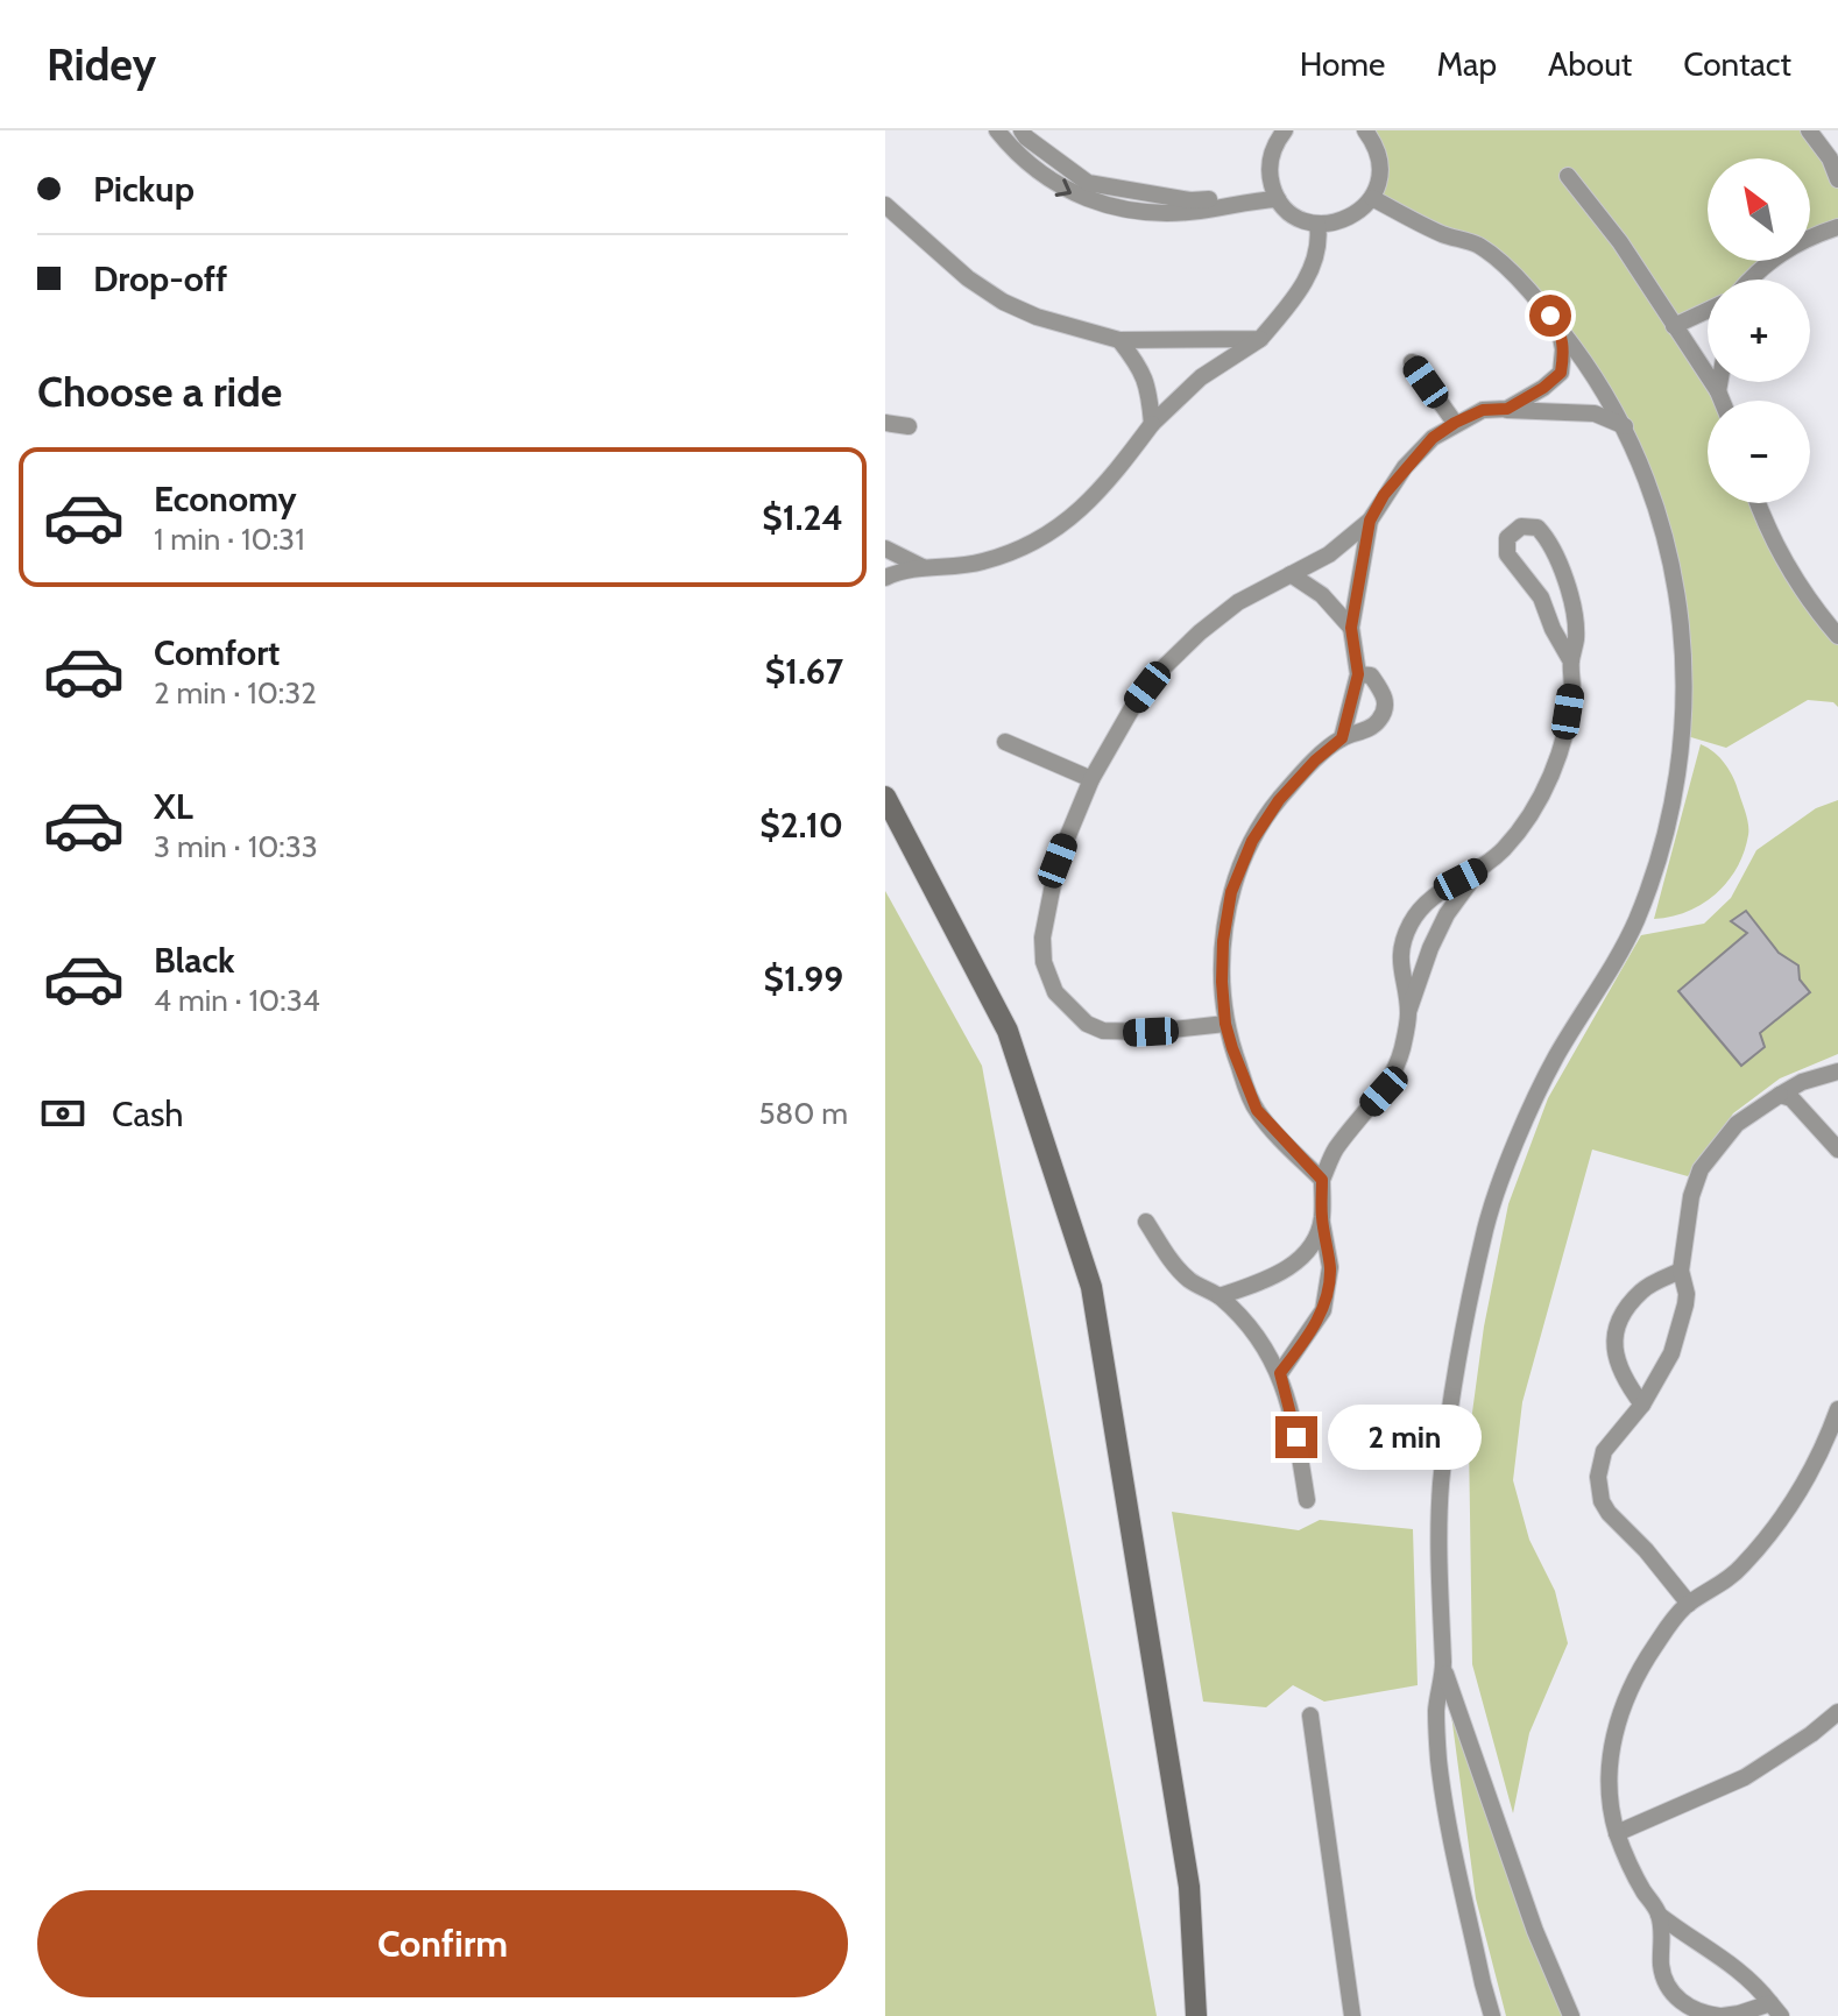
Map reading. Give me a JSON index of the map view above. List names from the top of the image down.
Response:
{
  "north": "top left",
  "page": {
    "header": "Ridey",
    "nav": [
      "Home",
      "Map",
      "About",
      "Contact"
    ],
    "banner": ["Pickup", "Drop-off"],
    "map_buttons": ["+", "−"],
    "heading": "Choose a ride",
    "list": [
      {
        "name": "Economy",
        "note": "1 min · 10:31",
        "value": "$1.24"
      },
      {
        "name": "Comfort",
        "note": "2 min · 10:32",
        "value": "$1.67"
      },
      {
        "name": "XL",
        "note": "3 min · 10:33",
        "value": "$2.10"
      },
      {
        "name": "Black",
        "note": "4 min · 10:34",
        "value": "$1.99"
      }
    ],
    "pay": ["Cash", "580 m"],
    "bubble": "2 min",
    "buttons": "Confirm"
  }
}
